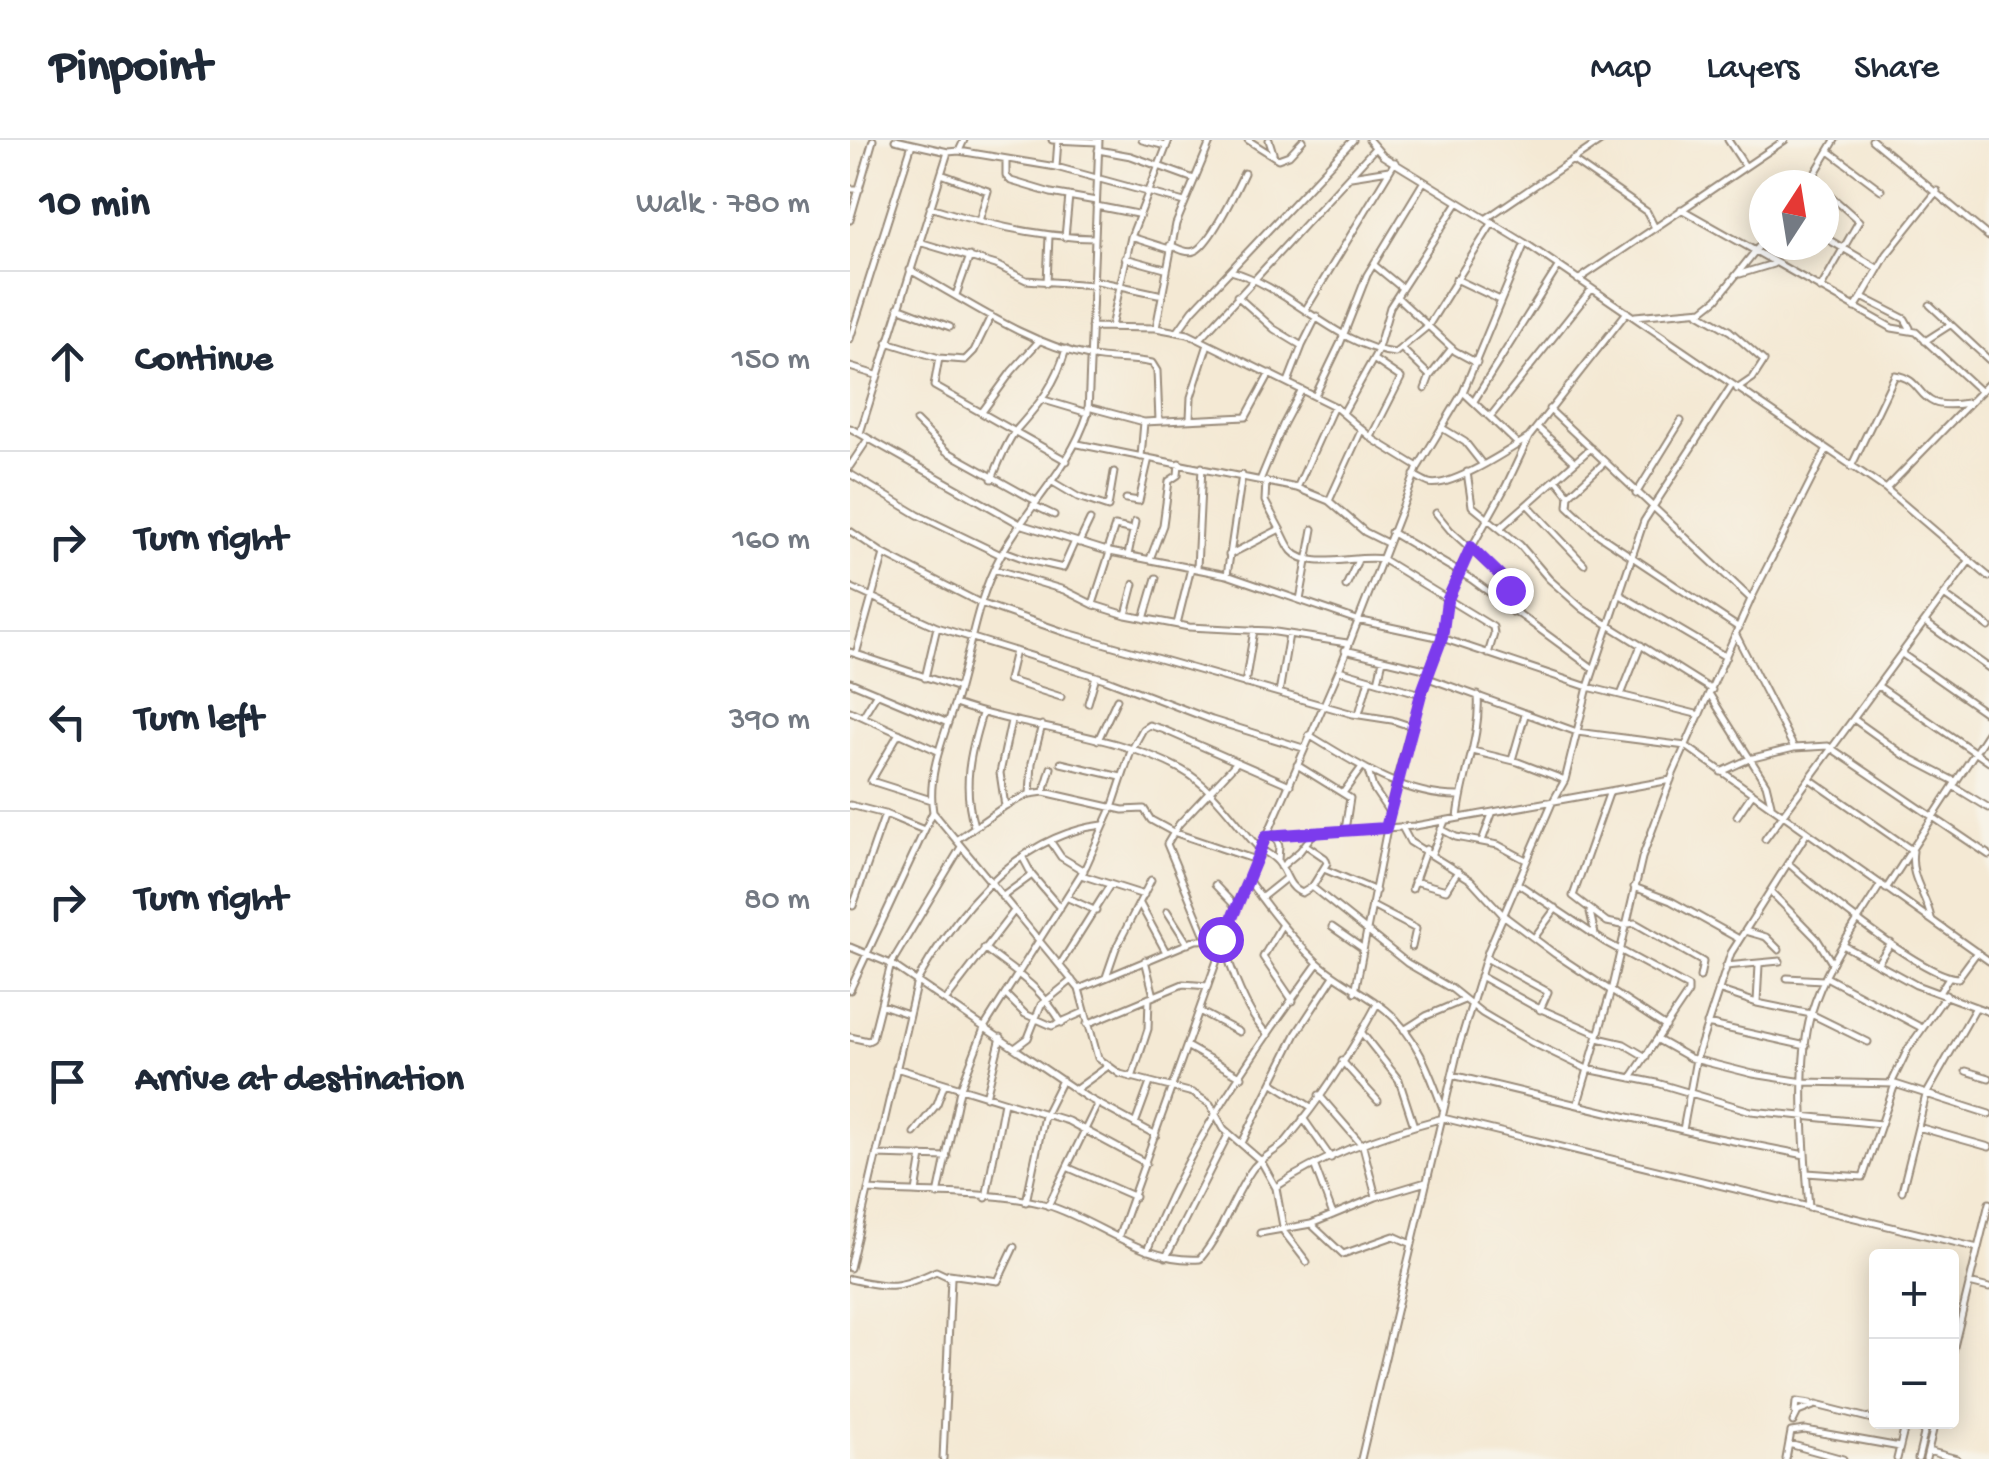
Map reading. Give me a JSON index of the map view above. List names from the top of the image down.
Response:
{
  "north": "top",
  "page": {
    "header": "Pinpoint",
    "nav": ["Map", "Layers", "Share"],
    "heading": ["10 min", "Walk · 780 m"],
    "list": [
      ["Continue", "150 m"],
      ["Turn right", "160 m"],
      ["Turn left", "390 m"],
      ["Turn right", "80 m"],
      "Arrive at destination"
    ],
    "map_buttons": ["+", "−"]
  }
}
